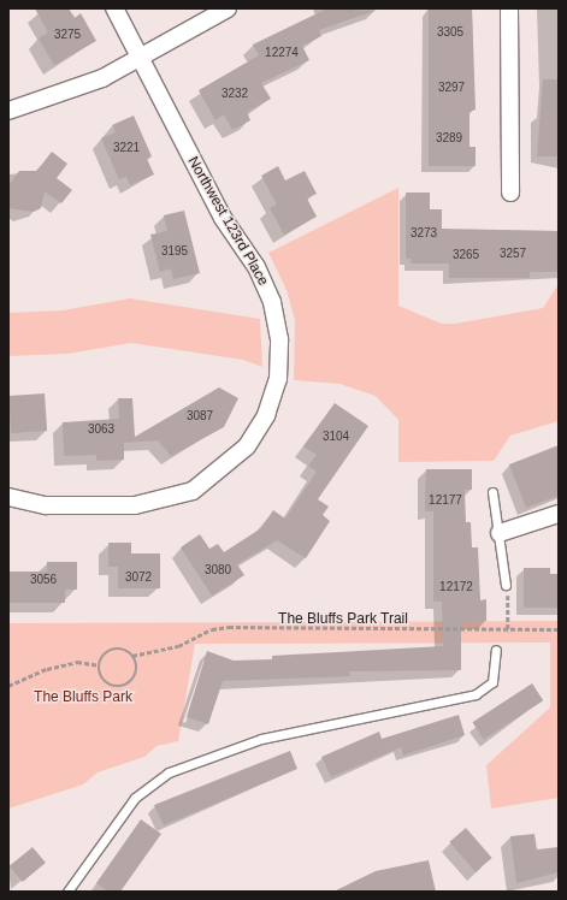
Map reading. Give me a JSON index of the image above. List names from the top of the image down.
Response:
{
  "streets": {
    "street": ["Northwest 123rd Place"],
    "path": ["The Bluffs Park Trail"]
  },
  "parks": ["The Bluffs Park"],
  "house_numbers": [
    "3305",
    "3275",
    "12274",
    "3297",
    "3232",
    "3289",
    "3221",
    "3273",
    "3195",
    "3257",
    "3265",
    "3087",
    "3063",
    "3104",
    "12177",
    "3080",
    "3072",
    "3056",
    "12172"
  ]
}
